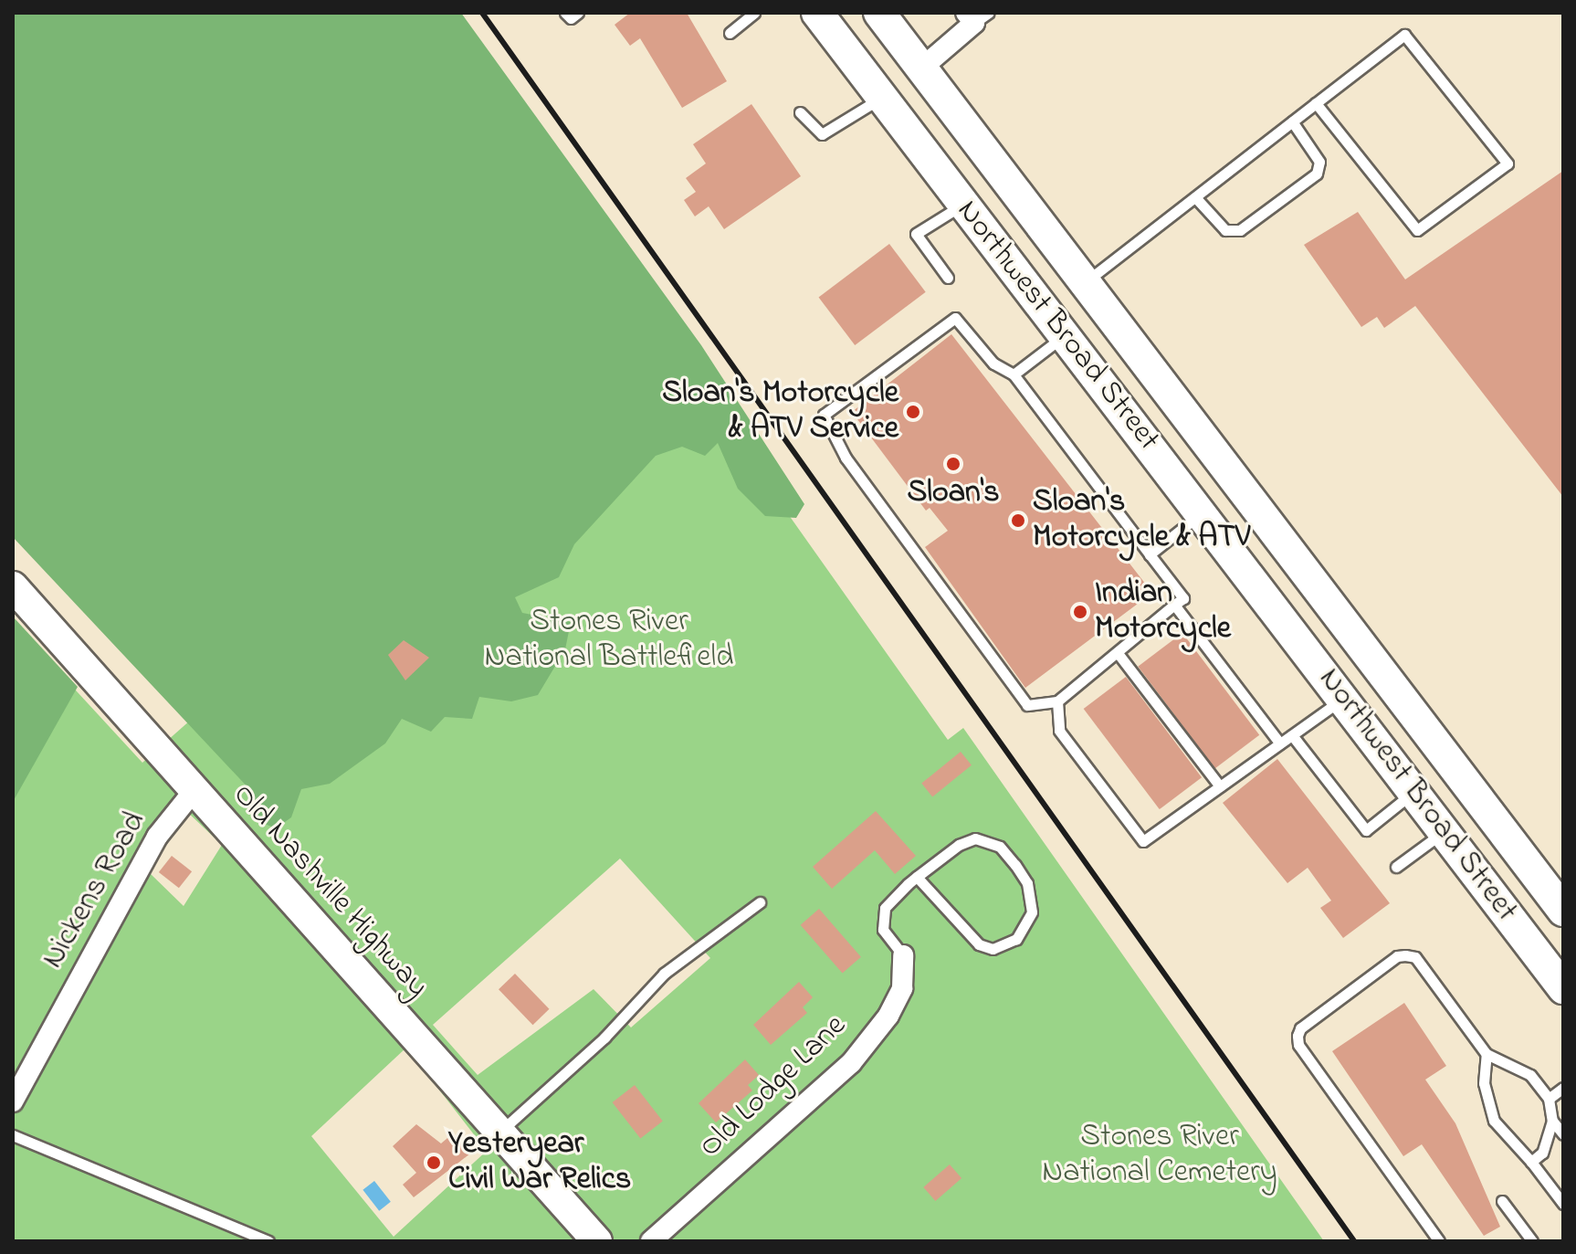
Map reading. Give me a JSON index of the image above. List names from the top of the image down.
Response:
{
  "streets": {
    "main road": ["Northwest Broad Street", "Old Nashville Highway"],
    "street": ["Nickens Road", "Old Lodge Lane"]
  },
  "crossings": [
    ["Nickens Road", "Old Nashville Highway"]
  ],
  "parks": ["Stones River National Battlefield", "Stones River National Cemetery"],
  "places": [
    "Sloan's Motorcycle & ATV Service",
    "Sloan's",
    "Sloan's Motorcycle & ATV",
    "Indian Motorcycle",
    "Yesteryear Civil War Relics"
  ]
}
